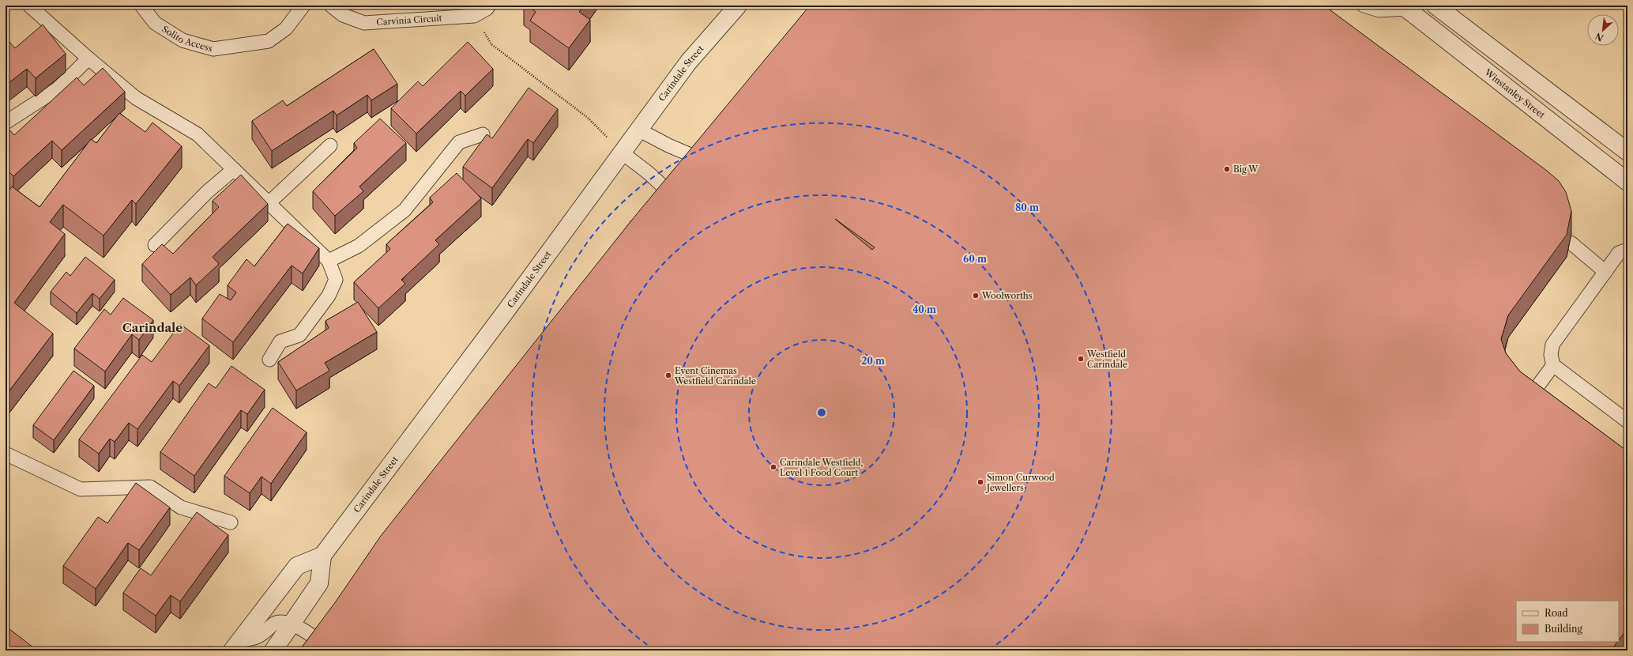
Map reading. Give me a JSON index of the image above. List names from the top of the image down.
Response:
{
  "streets": {
    "street": ["Carindale Street", "Winstanley Street"],
    "lane": ["Carvinia Circuit", "Solito Access"]
  },
  "districts": ["Carindale"],
  "places": [
    "Big W",
    "Woolworths",
    "Westfield Carindale",
    "Event Cinemas Westfield Carindale",
    "Carindale Westfield, Level 1 Food Court",
    "Simon Curwood Jewellers"
  ],
  "legend": ["Road", "Building"],
  "north": "bottom left",
  "rings": [
    "80 m",
    "60 m",
    "40 m",
    "20 m"
  ]
}
